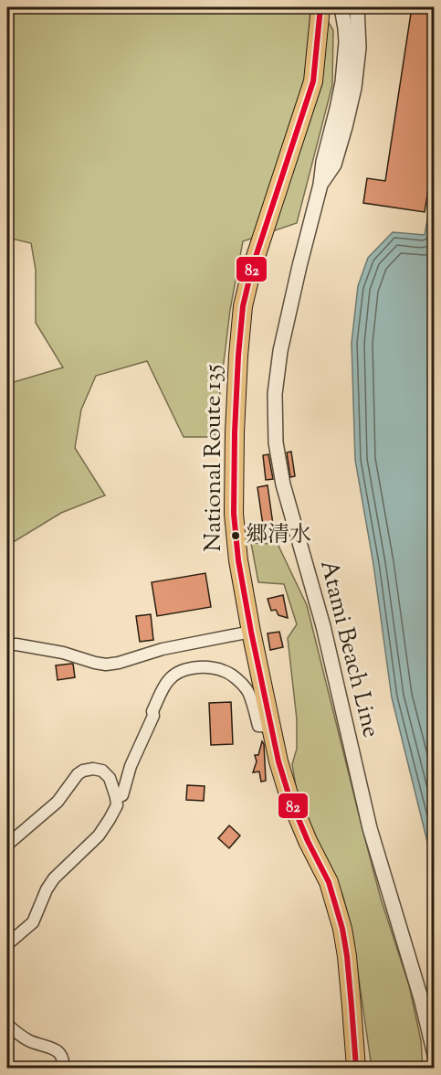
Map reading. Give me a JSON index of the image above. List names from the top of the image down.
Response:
{
  "streets": {
    "highway": ["National Route 135"],
    "street": ["Atami Beach Line"]
  },
  "places": ["郷清水"],
  "lines": ["transit line 82"]
}
